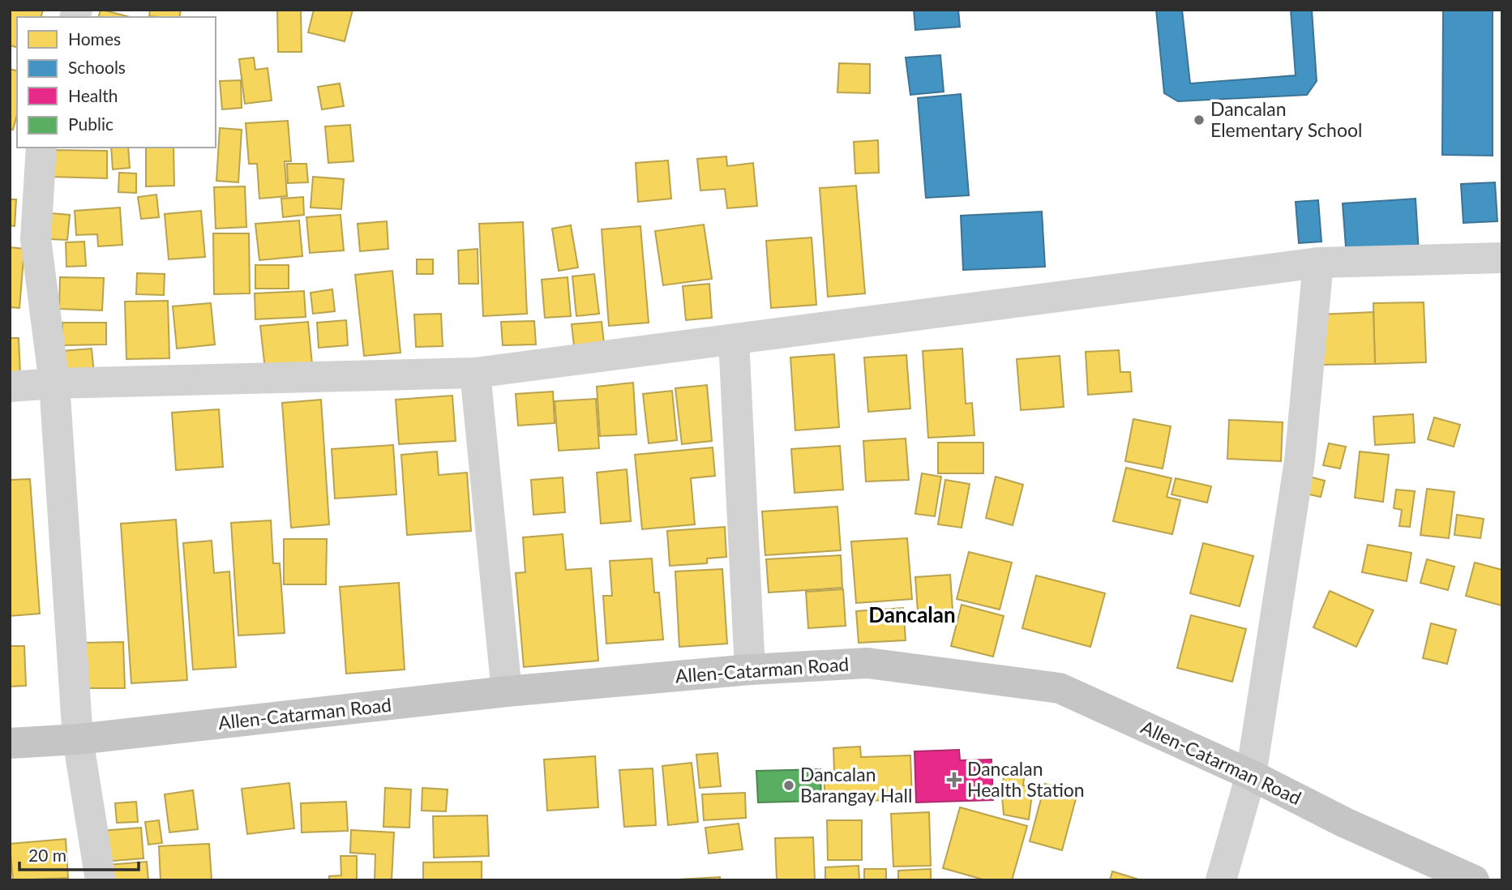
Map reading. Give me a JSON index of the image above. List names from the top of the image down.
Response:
{
  "streets": {
    "main road": ["Allen-Catarman Road"]
  },
  "districts": ["Dancalan"],
  "places": {
    "other": ["Dancalan Elementary School", "Dancalan Barangay Hall"],
    "health": ["Dancalan Health Station"]
  },
  "legend": [
    "Homes",
    "Schools",
    "Health",
    "Public"
  ],
  "scale_bar": "20 m"
}
